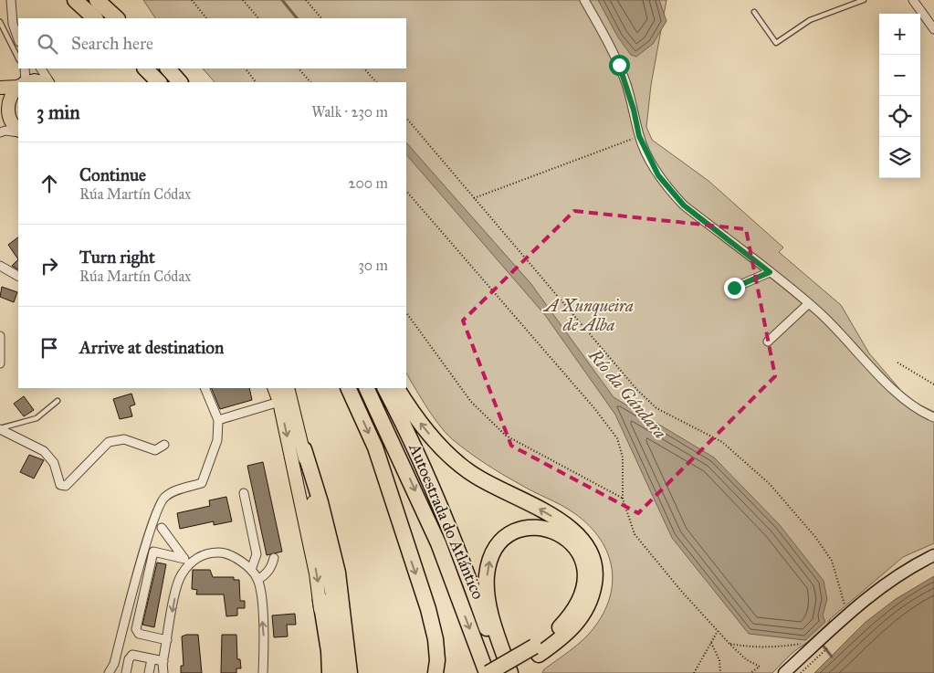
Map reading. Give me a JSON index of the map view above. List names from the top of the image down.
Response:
{
  "streets": {
    "highway": ["Autoestrada do Atlántico"]
  },
  "water": ["Río da Gándara"],
  "parks": ["A Xunqueira de Alba"],
  "page": {
    "map_buttons": ["+", "−"],
    "search": "Search here",
    "heading": ["3 min", "Walk · 230 m"],
    "list": [
      ["Continue", "Rúa Martín Códax", "200 m"],
      ["Turn right", "Rúa Martín Códax", "30 m"],
      "Arrive at destination"
    ]
  }
}
